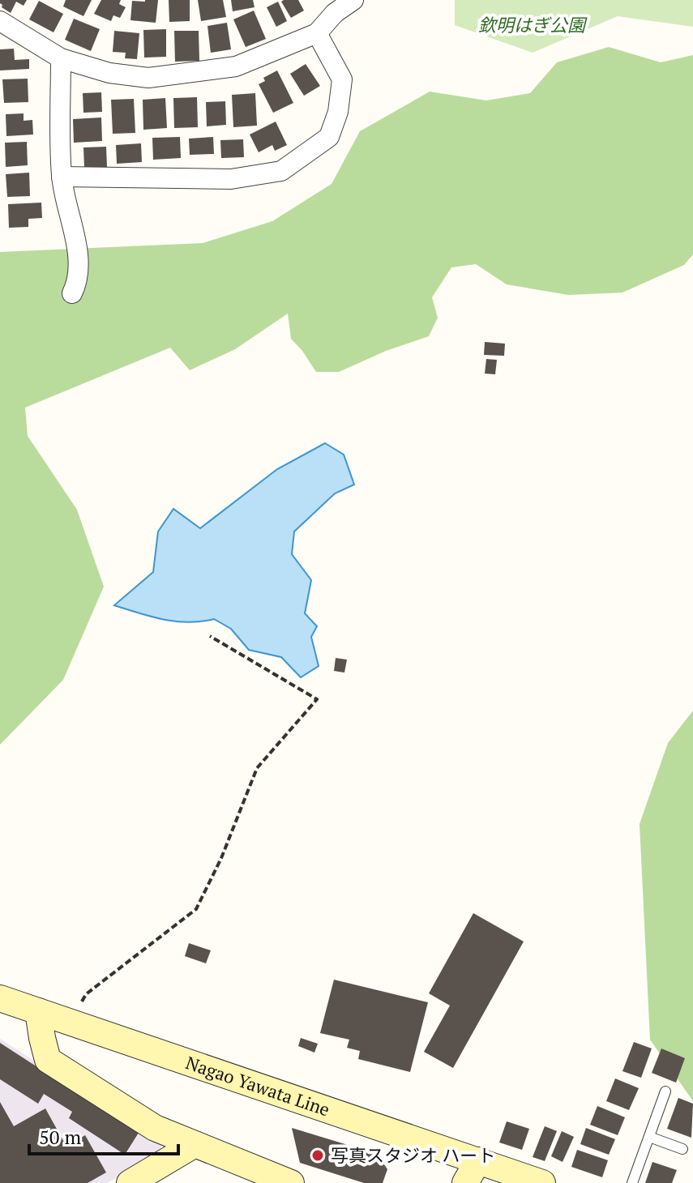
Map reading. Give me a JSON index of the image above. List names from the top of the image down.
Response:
{
  "streets": {
    "main road": ["Nagao Yawata Line"]
  },
  "parks": ["欽明はぎ公園"],
  "places": ["写真スタジオ ハート"],
  "scale_bar": "50 m"
}
